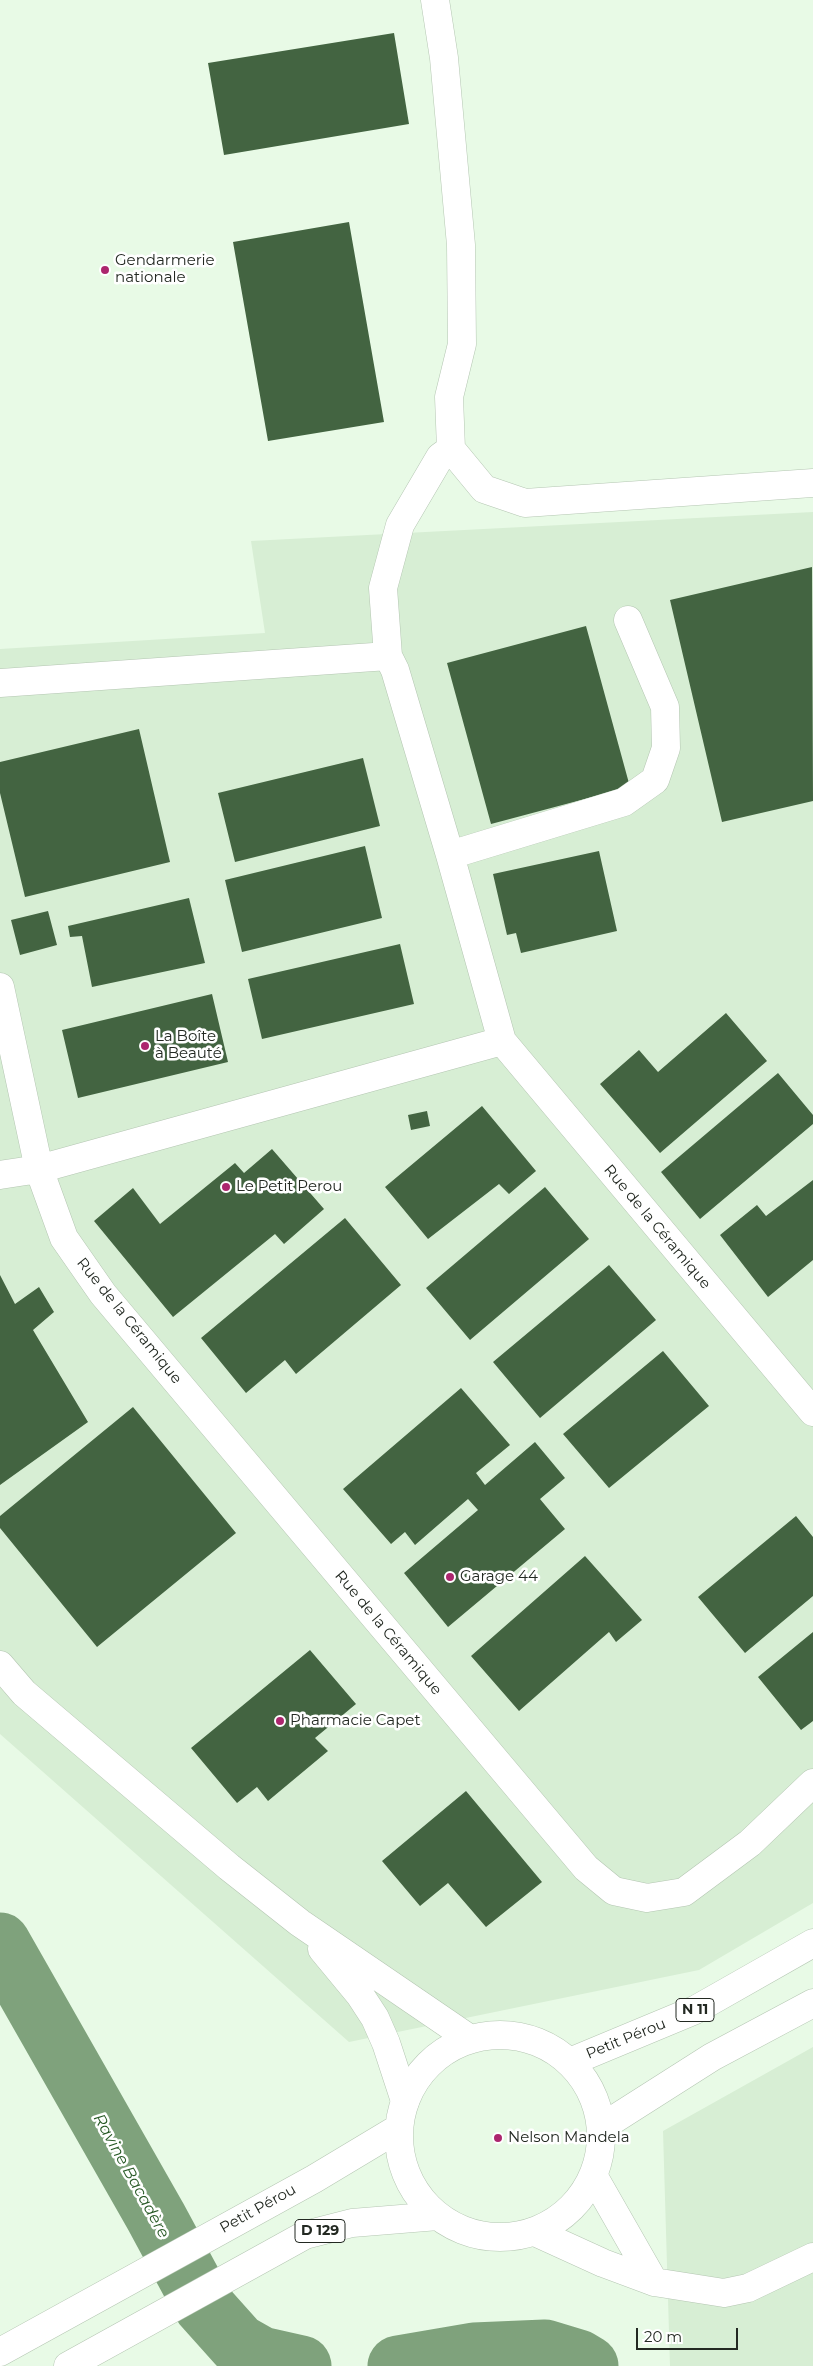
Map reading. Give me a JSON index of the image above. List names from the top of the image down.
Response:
{
  "streets": {
    "main road": [
      "Rue de la Céramique",
      "N 11",
      "Petit Pérou",
      "D 129"
    ]
  },
  "water": ["Ravine Bacadère"],
  "places": [
    "Gendarmerie nationale",
    "La Boîte à Beauté",
    "Le Petit Perou",
    "Garage 44",
    "Pharmacie Capet",
    "Nelson Mandela"
  ],
  "scale_bar": "20 m"
}
